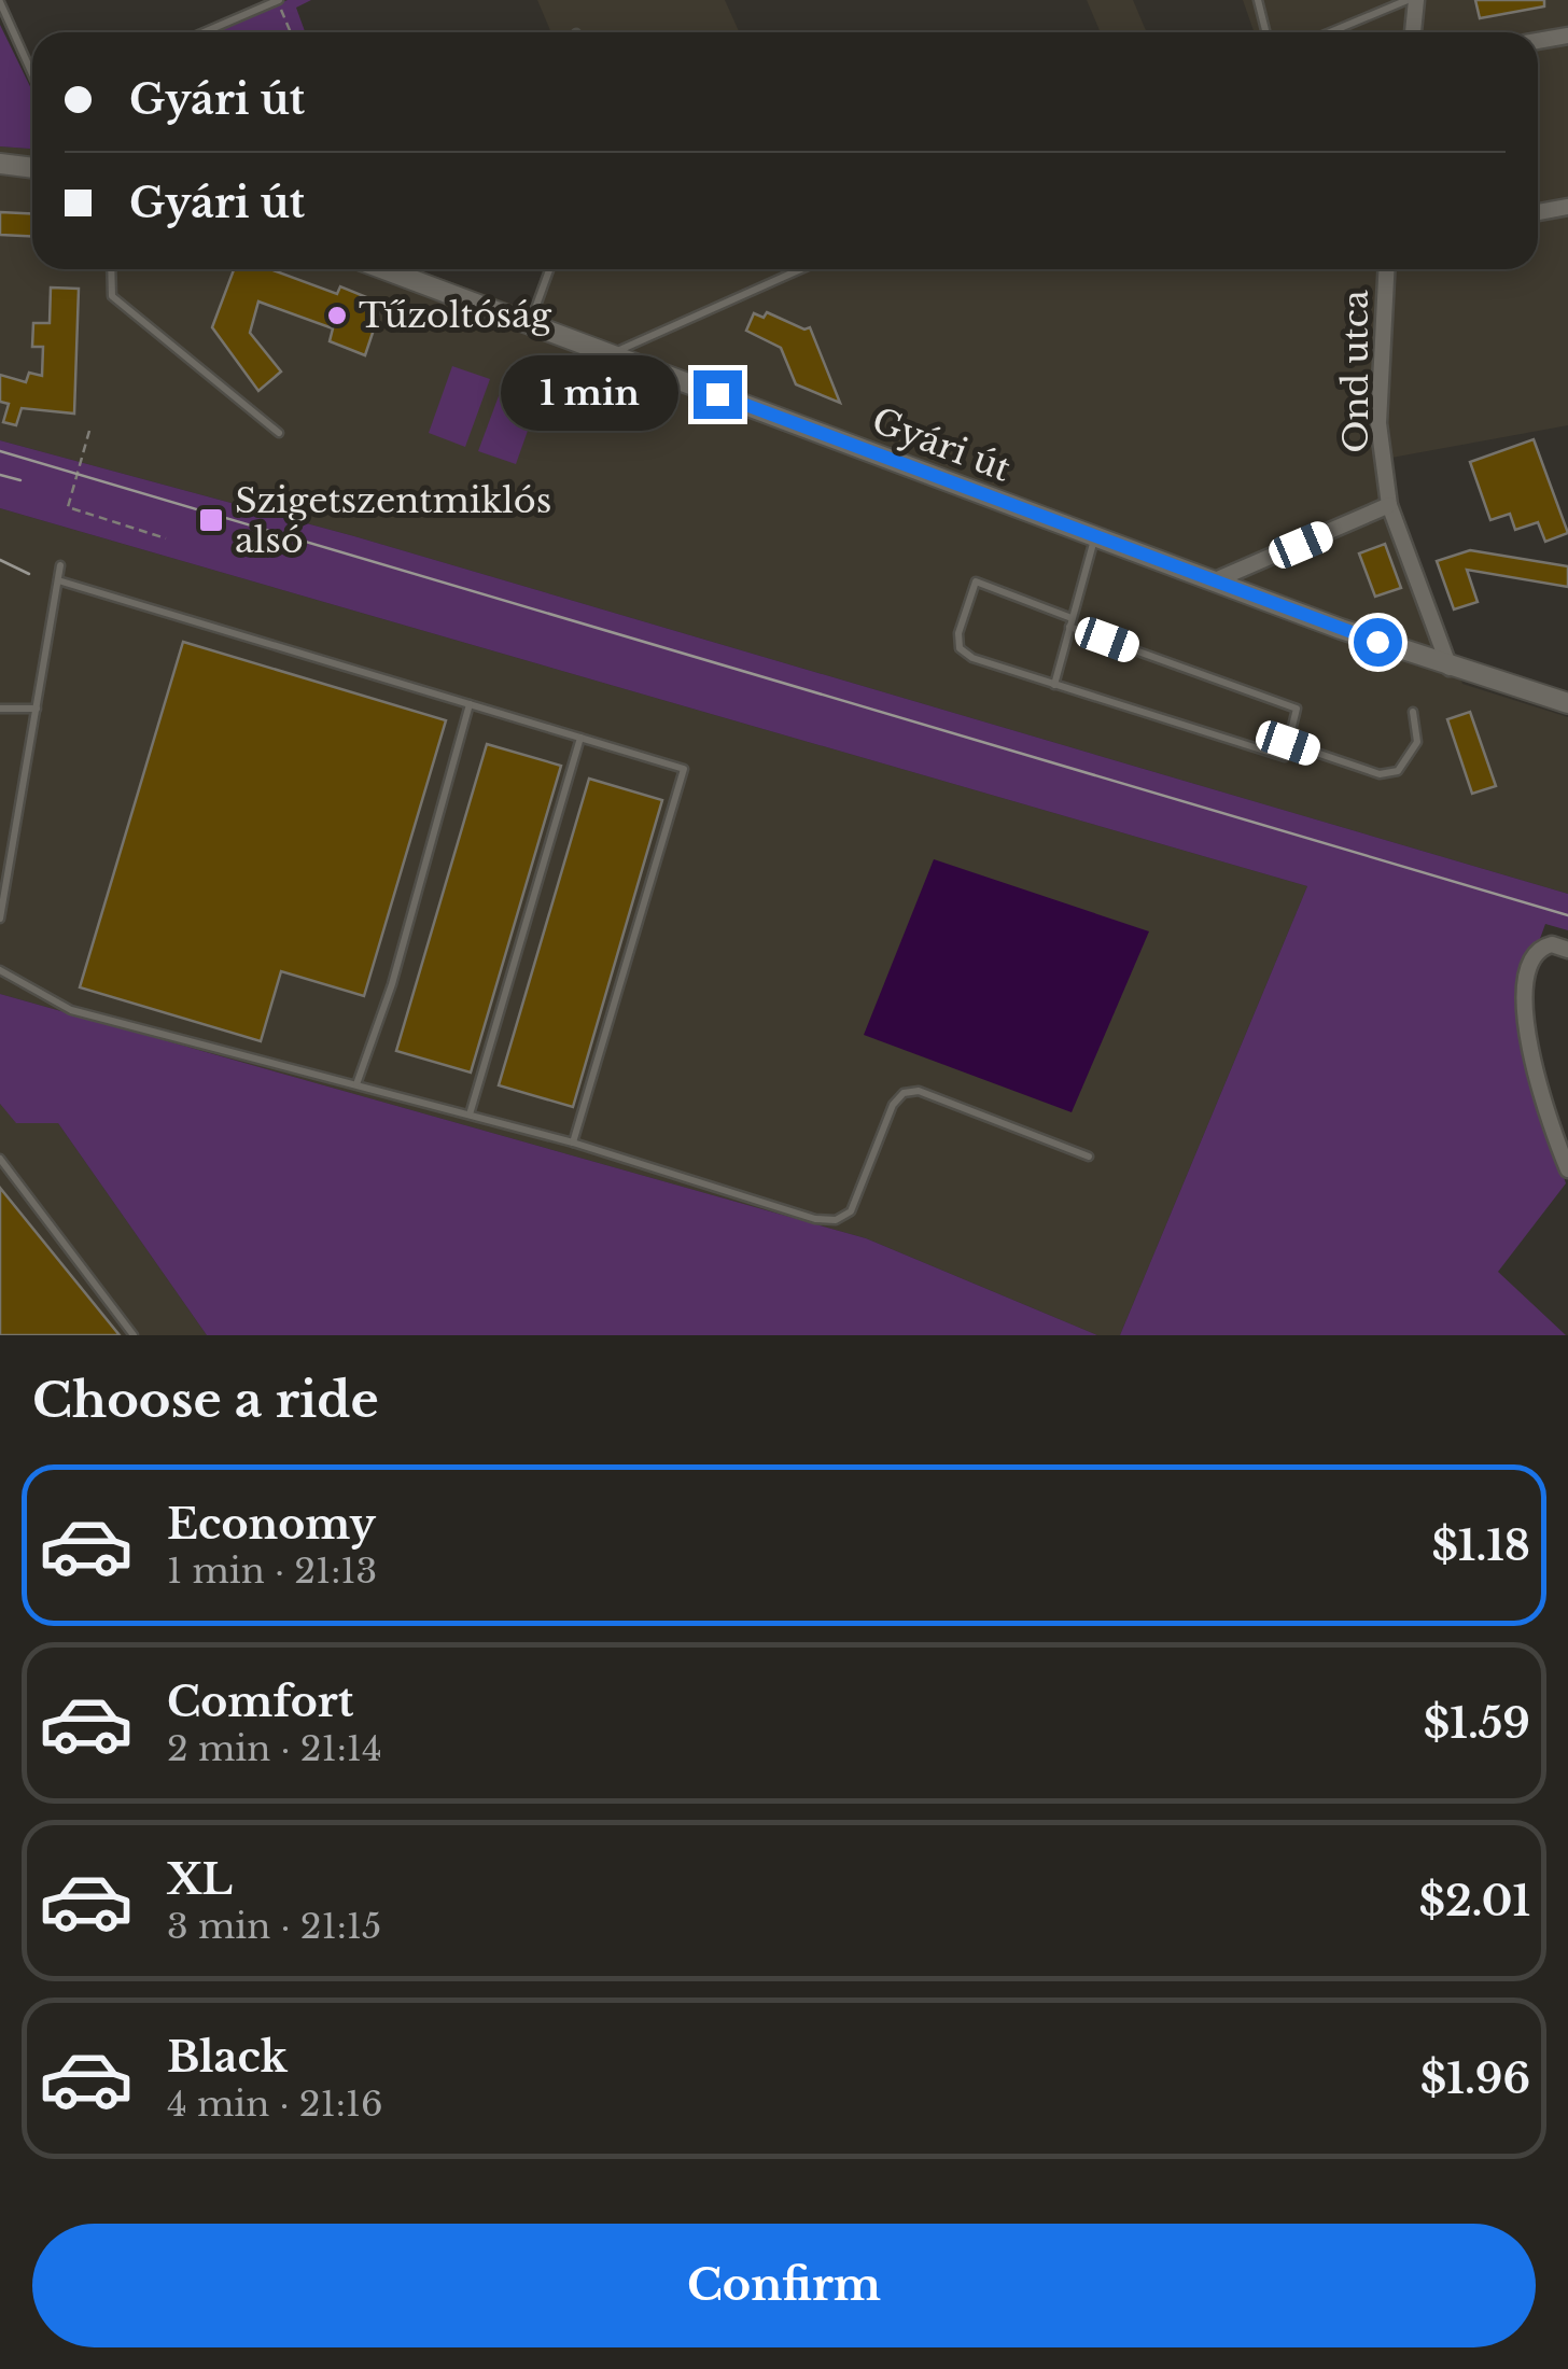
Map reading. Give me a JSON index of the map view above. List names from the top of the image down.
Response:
{
  "streets": {
    "street": ["Ond utca", "Gyári út"]
  },
  "crossings": [
    ["Ond utca", "Gyári út"]
  ],
  "places": {
    "other": ["Tűzoltóság"],
    "transit": ["Szigetszentmiklós alsó"]
  },
  "page": {
    "banner": ["Gyári út", "Gyári út"],
    "bubble": "1 min",
    "heading": "Choose a ride",
    "list": [
      {
        "name": "Economy",
        "note": "1 min · 21:13",
        "value": "$1.18"
      },
      {
        "name": "Comfort",
        "note": "2 min · 21:14",
        "value": "$1.59"
      },
      {
        "name": "XL",
        "note": "3 min · 21:15",
        "value": "$2.01"
      },
      {
        "name": "Black",
        "note": "4 min · 21:16",
        "value": "$1.96"
      }
    ],
    "buttons": "Confirm"
  }
}
